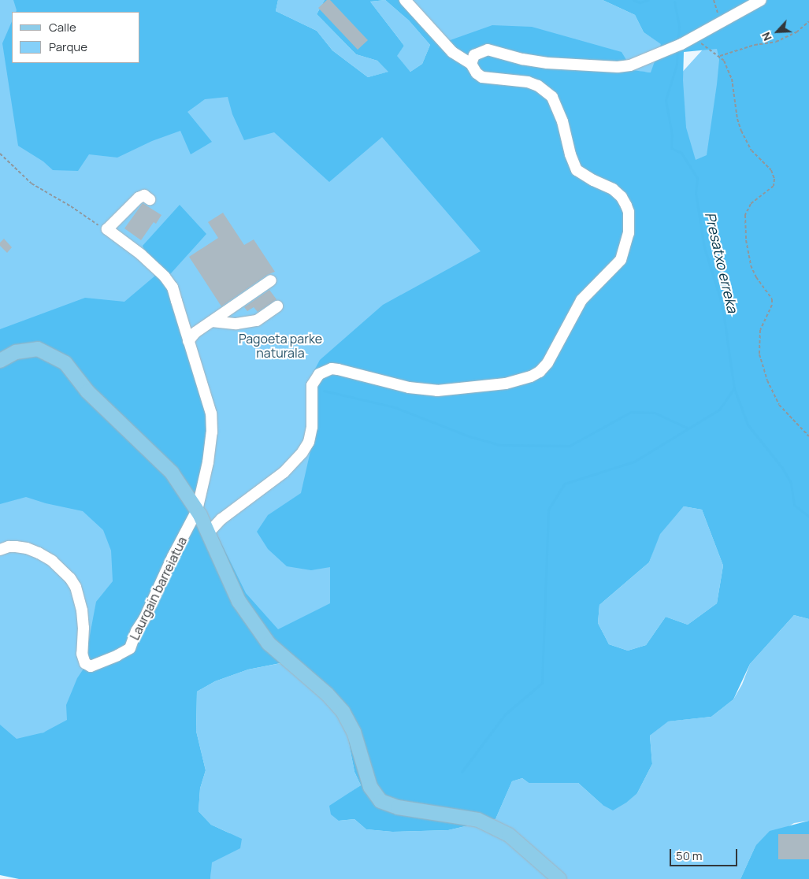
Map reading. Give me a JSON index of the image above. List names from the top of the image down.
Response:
{
  "streets": {
    "street": ["Laurgain barreiatua"]
  },
  "water": ["Presatxo erreka"],
  "parks": ["Pagoeta parke naturala"],
  "legend": ["Calle", "Parque"],
  "scale_bar": "50 m",
  "north": "bottom left"
}
